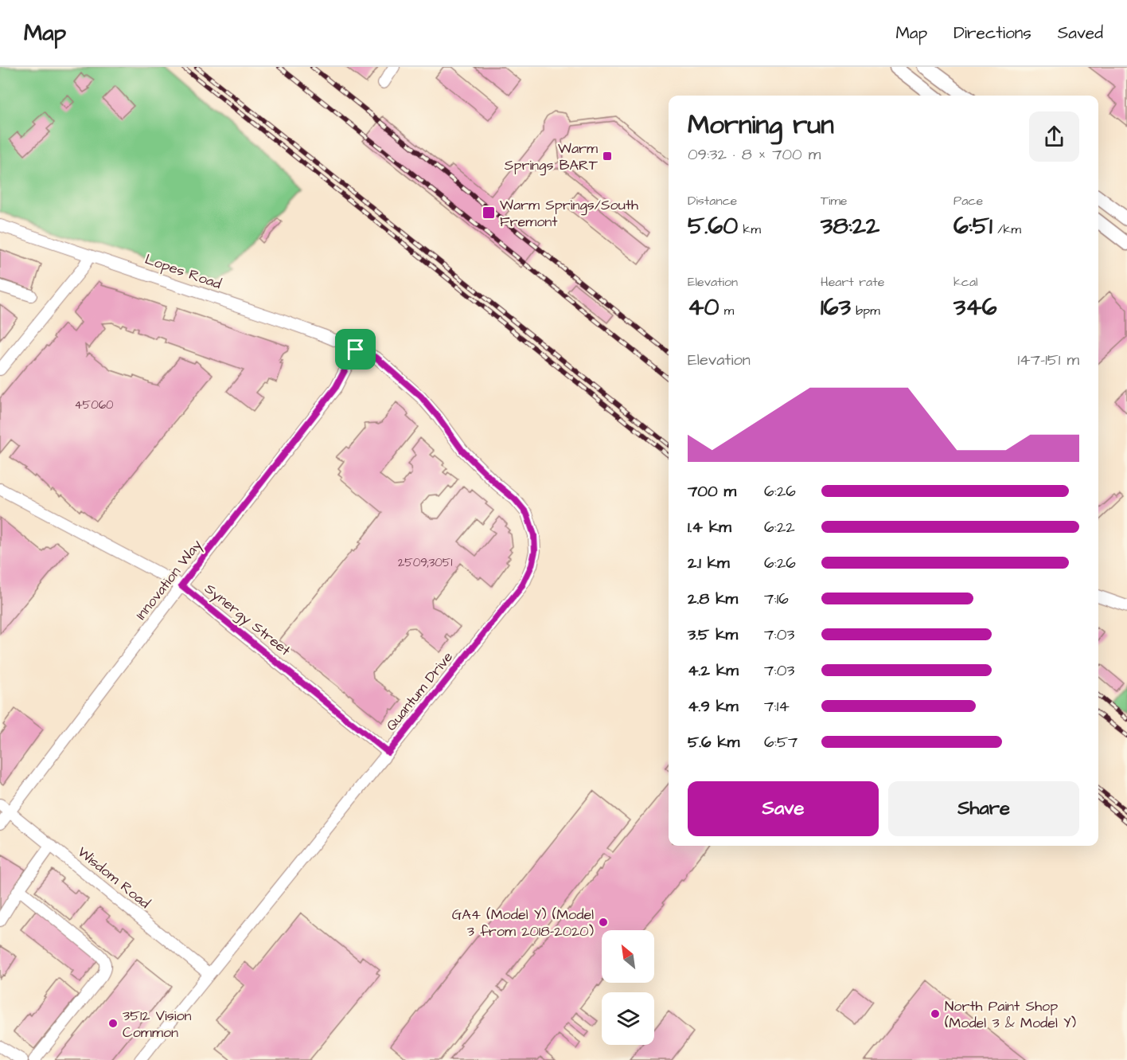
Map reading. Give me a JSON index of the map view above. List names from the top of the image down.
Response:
{
  "streets": {
    "street": [
      "Lopes Road",
      "Innovation Way",
      "Synergy Street",
      "Quantum Drive",
      "Wisdom Road"
    ]
  },
  "crossings": [
    ["Lopes Road", "Innovation Way"],
    ["Lopes Road", "Quantum Drive"],
    ["Innovation Way", "Synergy Street"],
    ["Innovation Way", "Quantum Drive"],
    ["Innovation Way", "Wisdom Road"],
    ["Synergy Street", "Quantum Drive"],
    ["Quantum Drive", "Wisdom Road"]
  ],
  "places": {
    "transit": ["Warm Springs BART", "Warm Springs/South Fremont"],
    "other": ["GA4 (Model Y) (Model 3 from 2018-2020)", "North Paint Shop (Model 3 & Model Y)", "3512 Vision Common"]
  },
  "house_numbers": ["45060", "2509;3051"],
  "north": "top left",
  "page": {
    "header": "Map",
    "nav": ["Map", "Directions", "Saved"],
    "heading": ["Morning run", "09:32 · 8 × 700 m"],
    "stats": [
      ["Distance", "5.60 km"],
      ["Time", "38:22"],
      ["Pace", "6:51 /km"],
      ["Elevation", "40 m"],
      ["Heart rate", "163 bpm"],
      ["kcal", "346"]
    ],
    "chart": ["Elevation", "147–151 m"],
    "list": [
      {
        "name": "700 m",
        "note": "6:26"
      },
      {
        "name": "1.4 km",
        "note": "6:22"
      },
      {
        "name": "2.1 km",
        "note": "6:26"
      },
      {
        "name": "2.8 km",
        "note": "7:16"
      },
      {
        "name": "3.5 km",
        "note": "7:03"
      },
      {
        "name": "4.2 km",
        "note": "7:03"
      },
      {
        "name": "4.9 km",
        "note": "7:14"
      },
      {
        "name": "5.6 km",
        "note": "6:57"
      }
    ],
    "buttons": ["Save", "Share"]
  }
}
